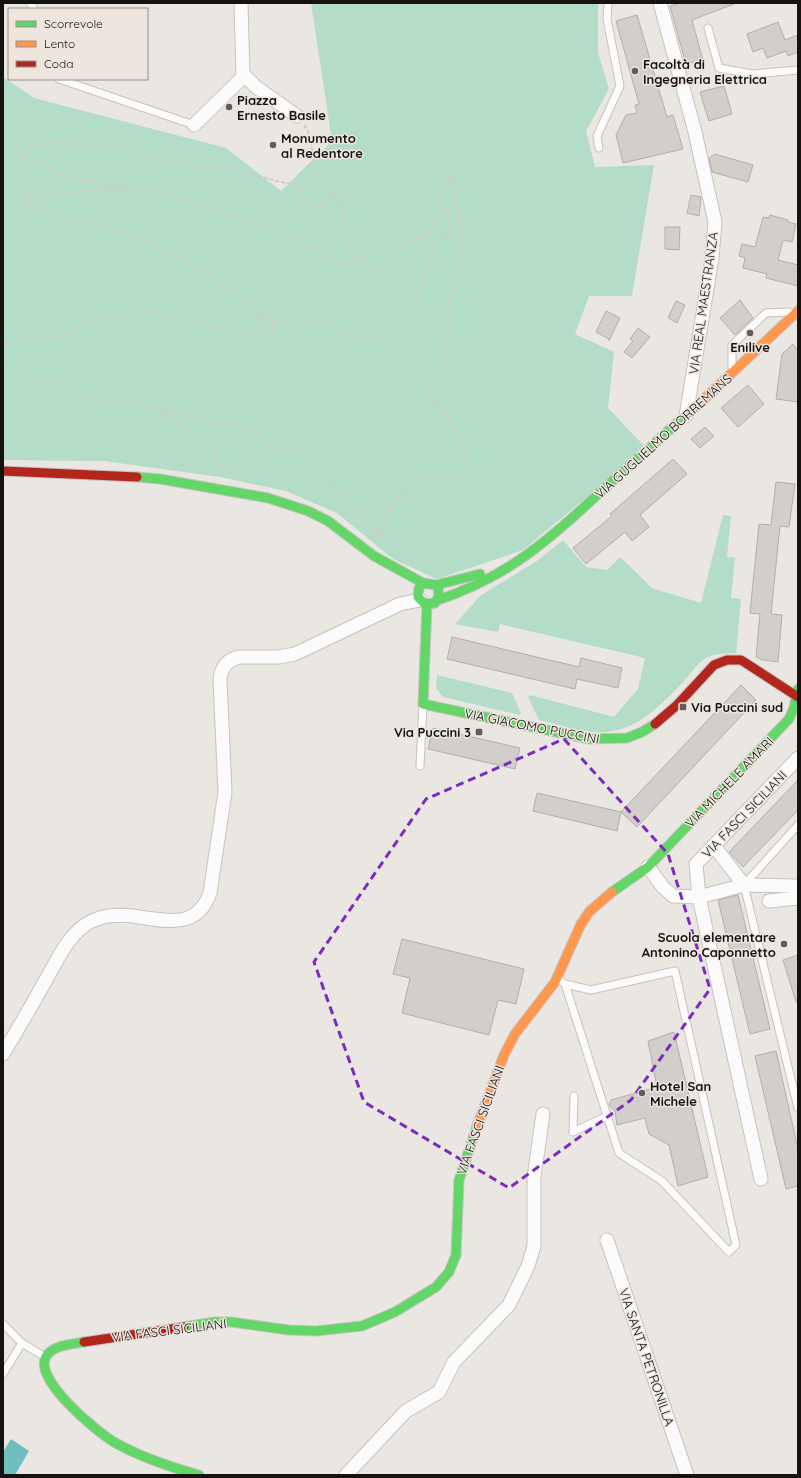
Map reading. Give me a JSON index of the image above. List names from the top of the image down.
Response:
{
  "streets": {
    "main road": [
      "VIA GUGLIELMO BORREMANS",
      "VIA GIACOMO PUCCINI",
      "VIA MICHELE AMARI",
      "VIA FASCI SICILIANI"
    ],
    "street": ["VIA REAL MAESTRANZA", "VIA SANTA PETRONILLA"]
  },
  "crossings": [
    ["VIA REAL MAESTRANZA", "VIA GUGLIELMO BORREMANS"],
    ["VIA GIACOMO PUCCINI", "VIA MICHELE AMARI"],
    ["VIA MICHELE AMARI", "VIA FASCI SICILIANI"]
  ],
  "places": {
    "other": [
      "Facoltà di Ingegneria Elettrica",
      "Piazza Ernesto Basile",
      "Monumento al Redentore",
      "Enilive",
      "Scuola elementare Antonino Caponnetto",
      "Hotel San Michele"
    ],
    "transit": ["Via Puccini sud", "Via Puccini 3"]
  },
  "legend": ["Scorrevole", "Lento", "Coda"]
}
